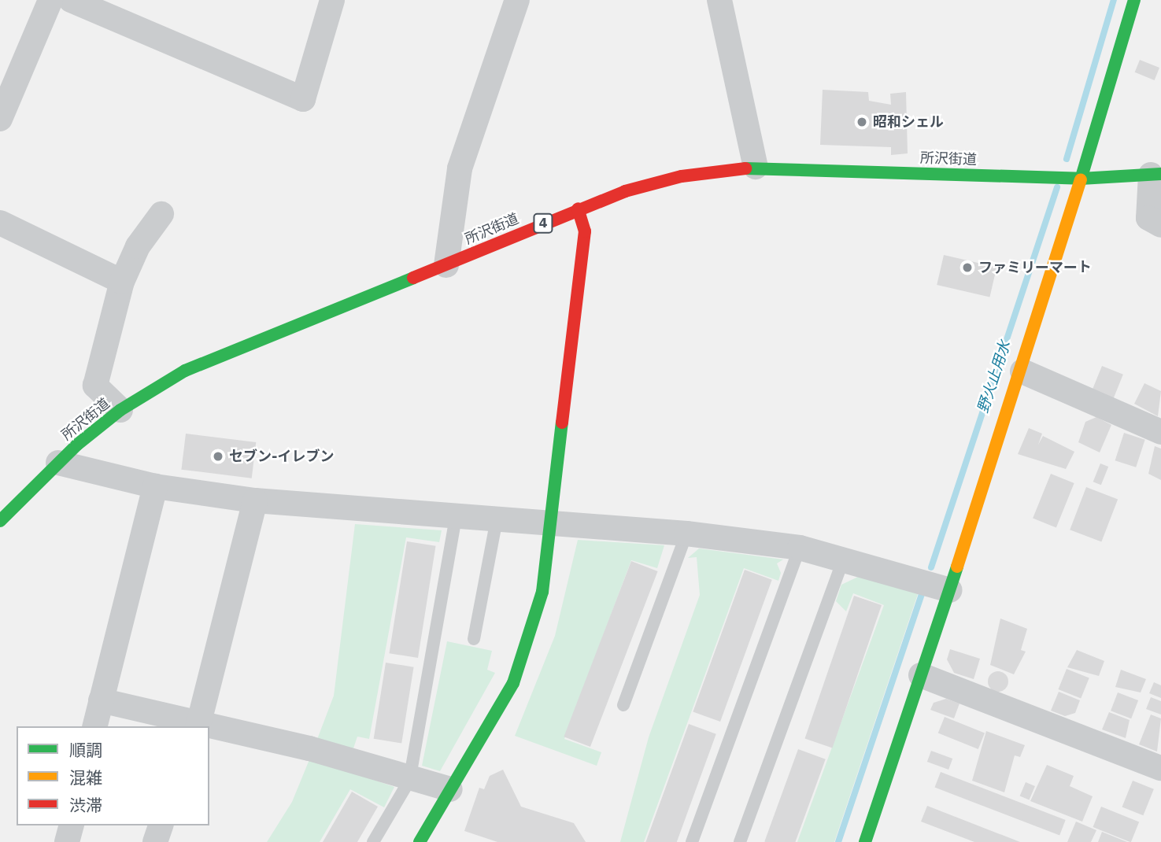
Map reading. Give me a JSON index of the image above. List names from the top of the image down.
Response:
{
  "streets": {
    "street": ["所沢街道", "4"]
  },
  "water": ["野火止用水"],
  "places": ["昭和シェル", "ファミリーマート", "セブン-イレブン"],
  "legend": ["順調", "混雑", "渋滞"]
}
